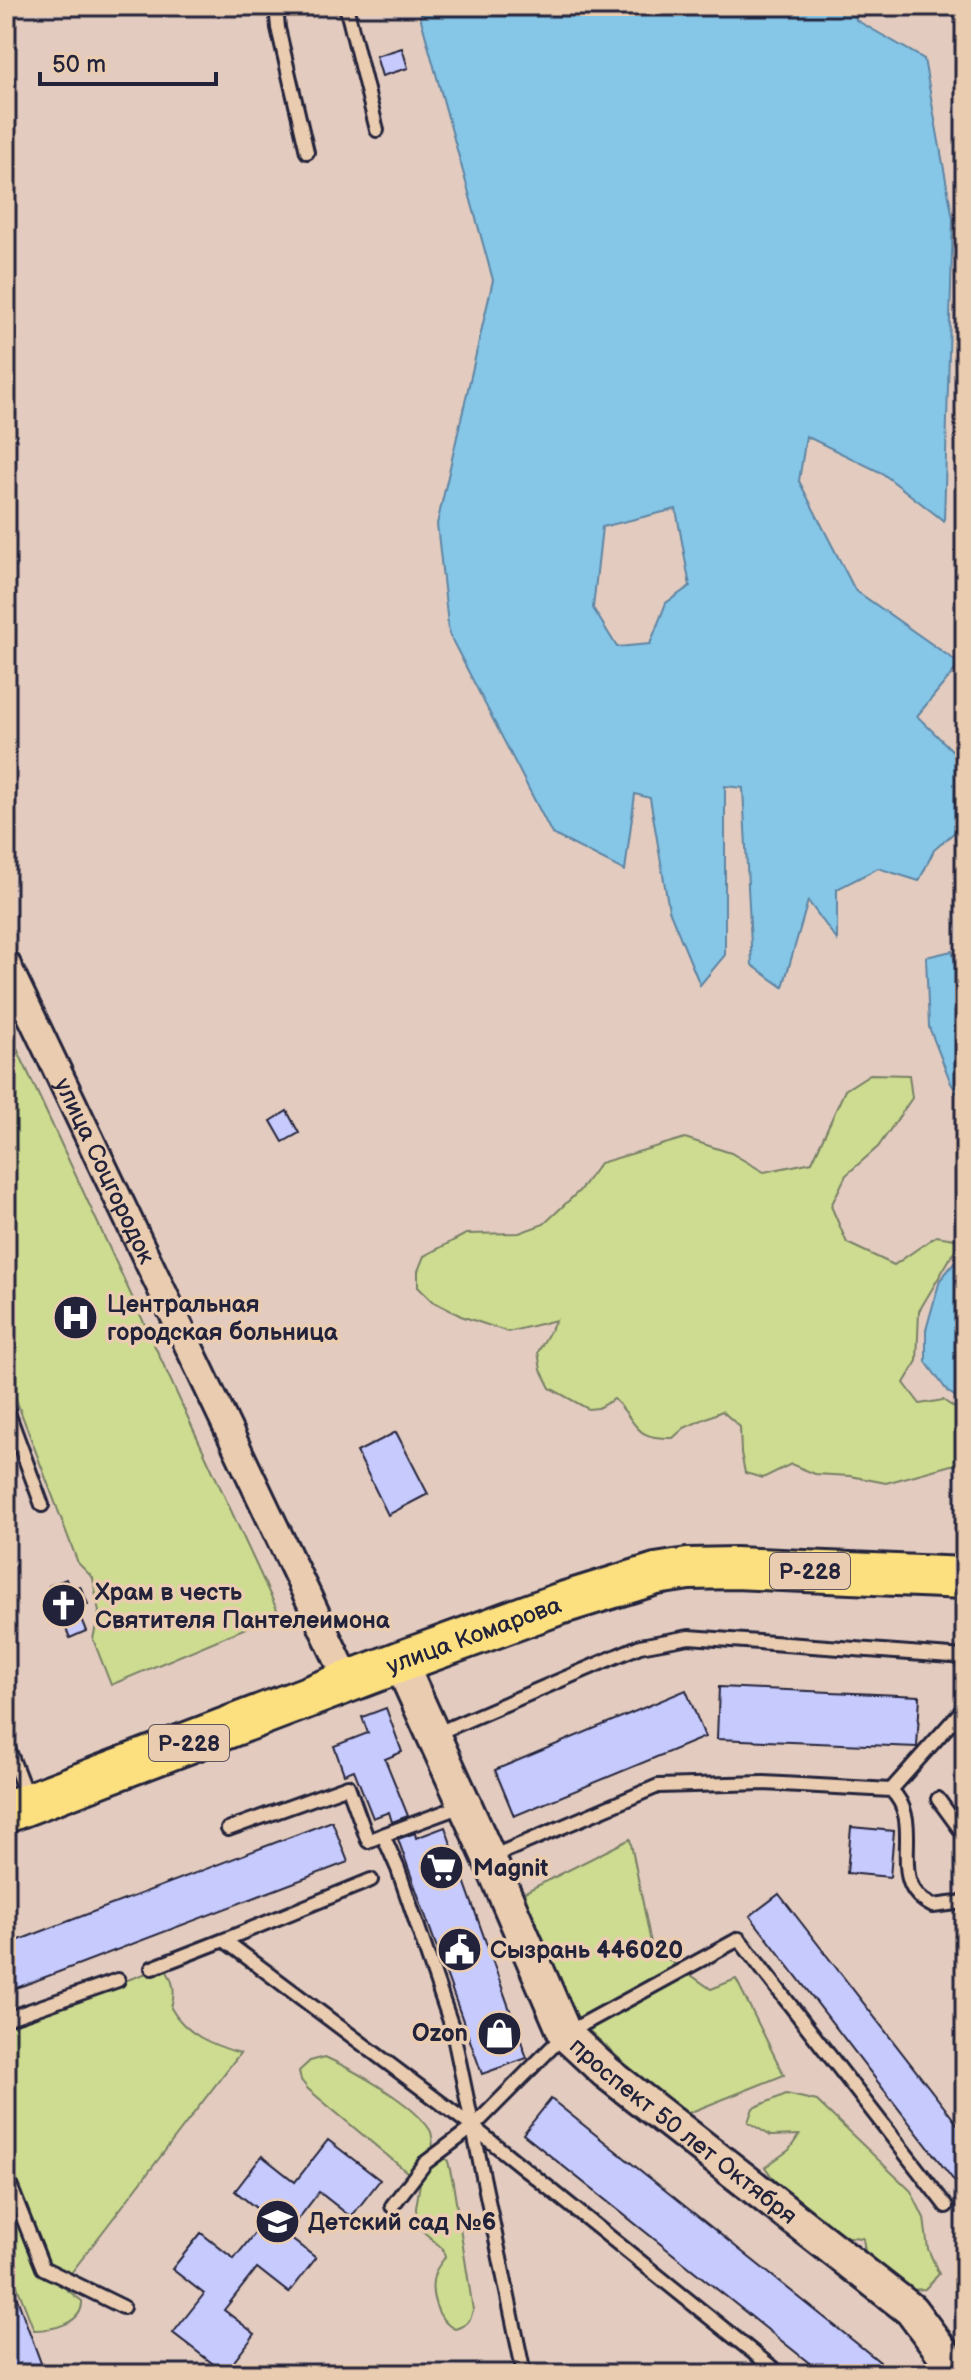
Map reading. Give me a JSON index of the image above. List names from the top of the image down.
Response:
{
  "streets": {
    "main road": ["Р-228", "улица Комарова"],
    "street": ["улица Соцгородок", "проспект 50 лет Октября"]
  },
  "crossings": [
    ["улица Соцгородок", "улица Комарова"],
    ["улица Комарова", "проспект 50 лет Октября"]
  ],
  "places": {
    "hospital": ["Центральная городская больница"],
    "church": ["Храм в честь Святителя Пантелеимона"],
    "supermarket": ["Magnit"],
    "public building": ["Сызрань 446020"],
    "shop": ["Ozon"],
    "school or university": ["Детский сад №6"]
  },
  "scale_bar": "50 m"
}
